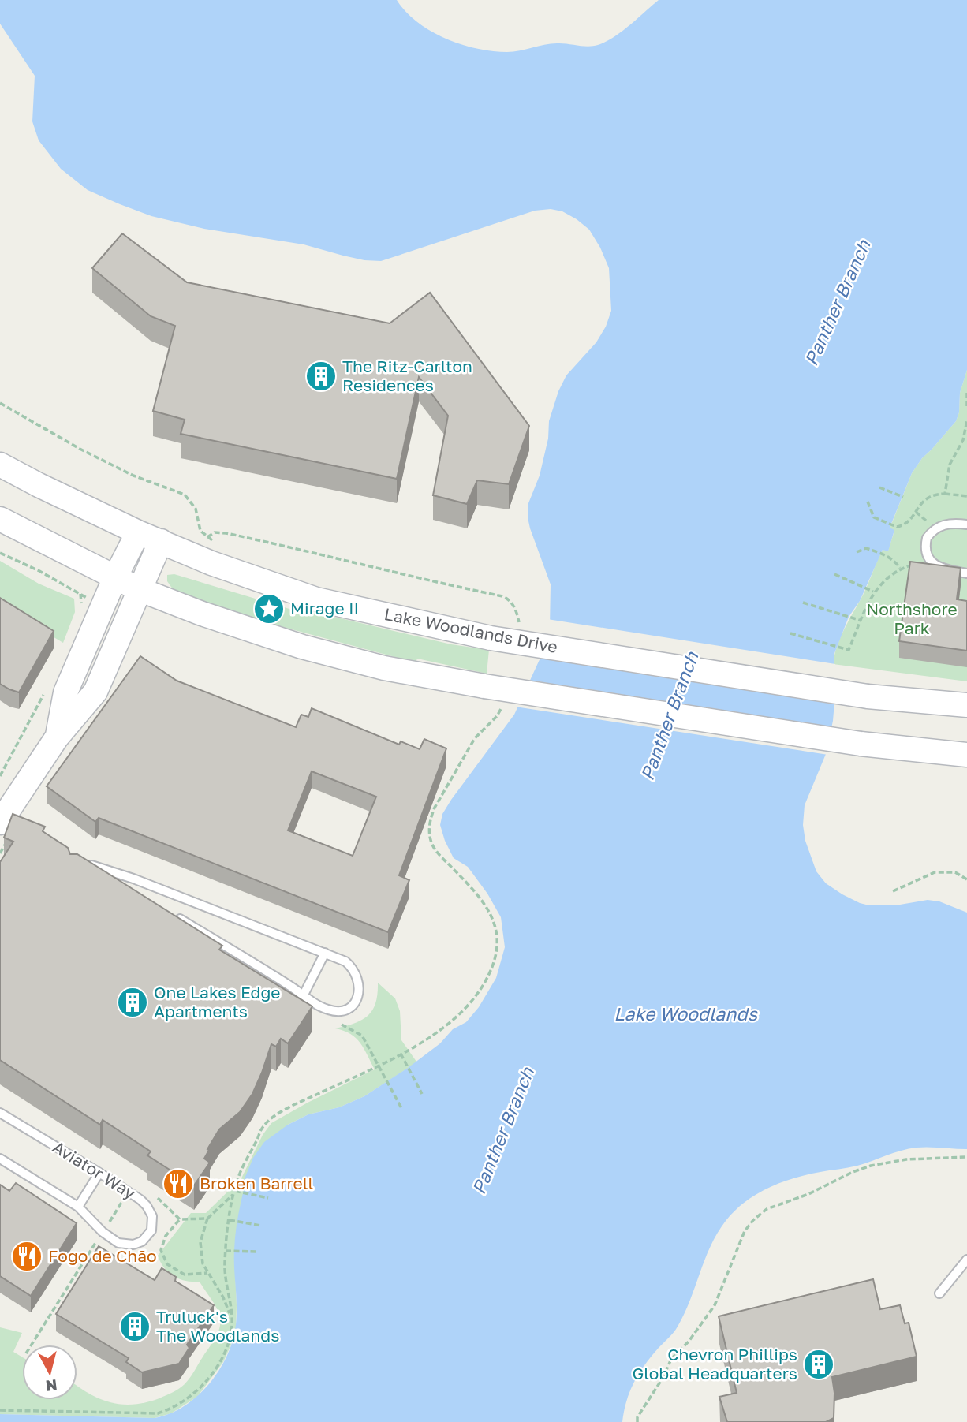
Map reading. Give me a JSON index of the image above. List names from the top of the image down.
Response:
{
  "streets": {
    "main road": ["Lake Woodlands Drive"],
    "lane": ["Aviator Way"]
  },
  "water": ["Panther Branch", "Lake Woodlands"],
  "parks": ["Northshore Park"],
  "places": {
    "building": [
      "The Ritz-Carlton Residences",
      "One Lakes Edge Apartments",
      "Truluck's The Woodlands",
      "Chevron Phillips Global Headquarters"
    ],
    "place": ["Mirage II"],
    "restaurant": ["Broken Barrell", "Fogo de Chão"]
  },
  "north": "bottom"
}
